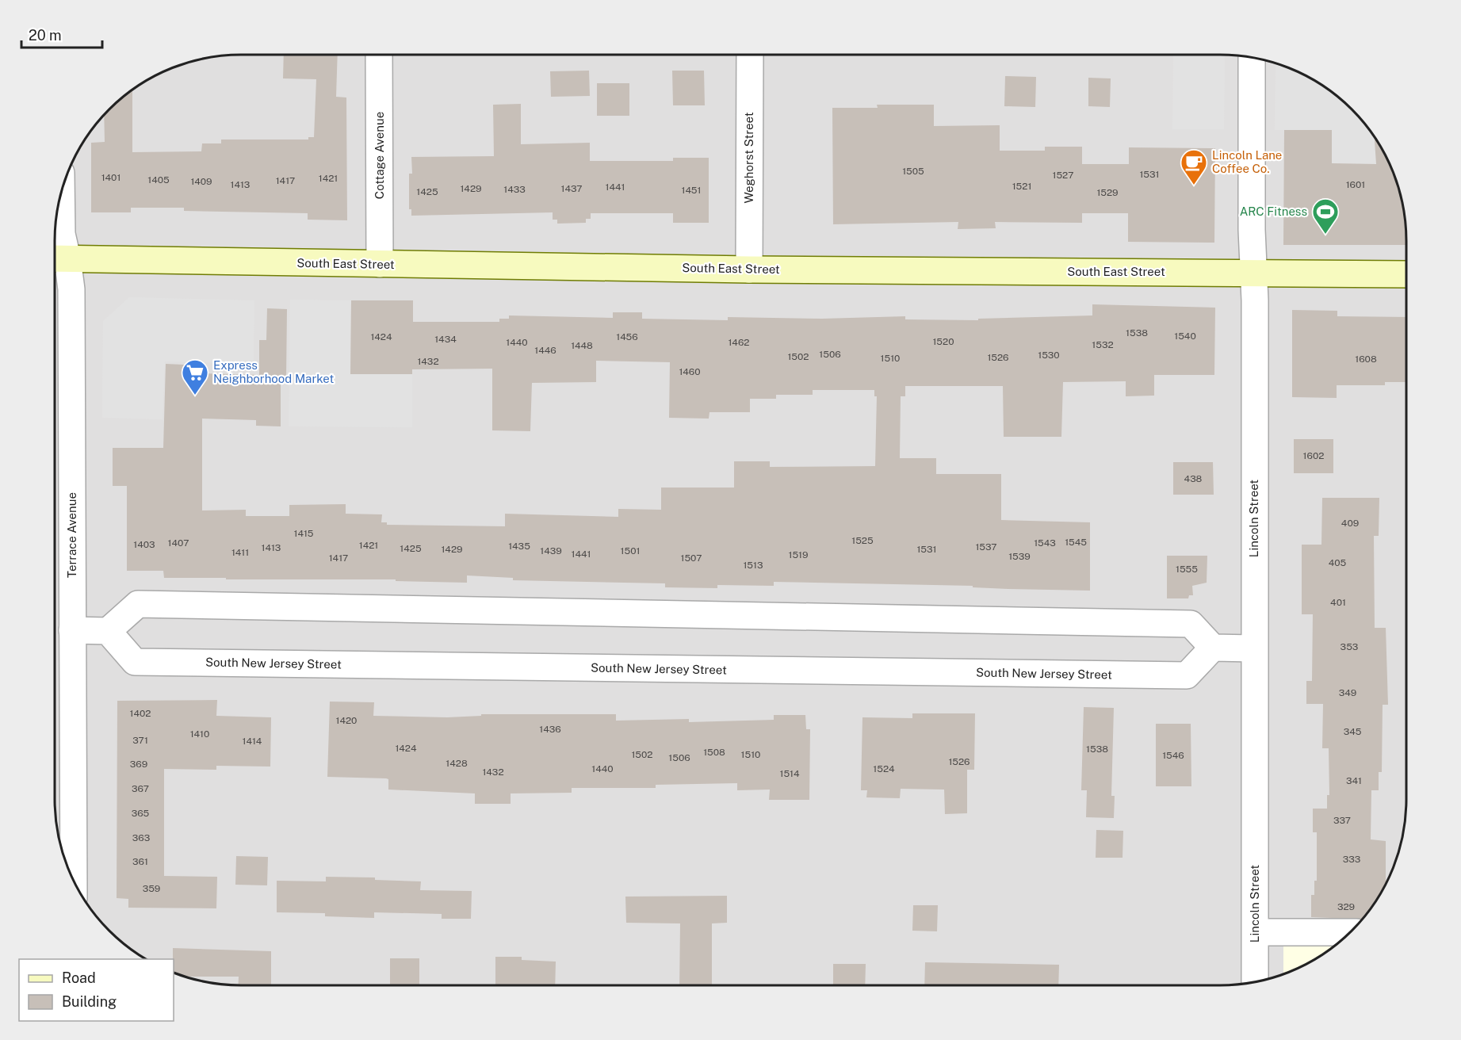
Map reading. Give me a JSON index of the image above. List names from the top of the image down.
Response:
{
  "streets": {
    "main road": ["South East Street"],
    "street": [
      "Cottage Avenue",
      "Weghorst Street",
      "Lincoln Street",
      "Terrace Avenue",
      "South New Jersey Street"
    ]
  },
  "crossings": [
    ["Cottage Avenue", "South East Street"],
    ["Weghorst Street", "South East Street"],
    ["South East Street", "Lincoln Street"],
    ["South East Street", "Terrace Avenue"]
  ],
  "places": {
    "cafe": ["Lincoln Lane Coffee Co."],
    "sports": ["ARC Fitness"],
    "supermarket": ["Express Neighborhood Market"]
  },
  "house_numbers": [
    "1505",
    "1531",
    "1527",
    "1401",
    "1421",
    "1405",
    "1417",
    "1409",
    "1413",
    "1601",
    "1521",
    "1441",
    "1429",
    "1437",
    "1433",
    "1451",
    "1425",
    "1529",
    "1538",
    "1540",
    "1424",
    "1456",
    "1434",
    "1520",
    "1440",
    "1462",
    "1532",
    "1448",
    "1446",
    "1506",
    "1530",
    "1502",
    "1526",
    "1510",
    "1608",
    "1432",
    "1460",
    "1602",
    "438",
    "409",
    "1415",
    "1525",
    "1545",
    "1407",
    "1543",
    "1403",
    "1421",
    "1435",
    "1537",
    "1413",
    "1425",
    "1429",
    "1531",
    "1439",
    "1501",
    "1411",
    "1441",
    "1519",
    "1539",
    "1417",
    "1507",
    "405",
    "1513",
    "1555",
    "401",
    "353",
    "349",
    "1402",
    "1420",
    "1436",
    "345",
    "1410",
    "371",
    "1414",
    "1424",
    "1538",
    "1508",
    "1502",
    "1510",
    "1546",
    "1506",
    "1526",
    "1428",
    "369",
    "1440",
    "1524",
    "1432",
    "1514",
    "341",
    "367",
    "365",
    "337",
    "363",
    "333",
    "361",
    "359",
    "329"
  ],
  "legend": ["Road", "Building"],
  "scale_bar": "20 m"
}
